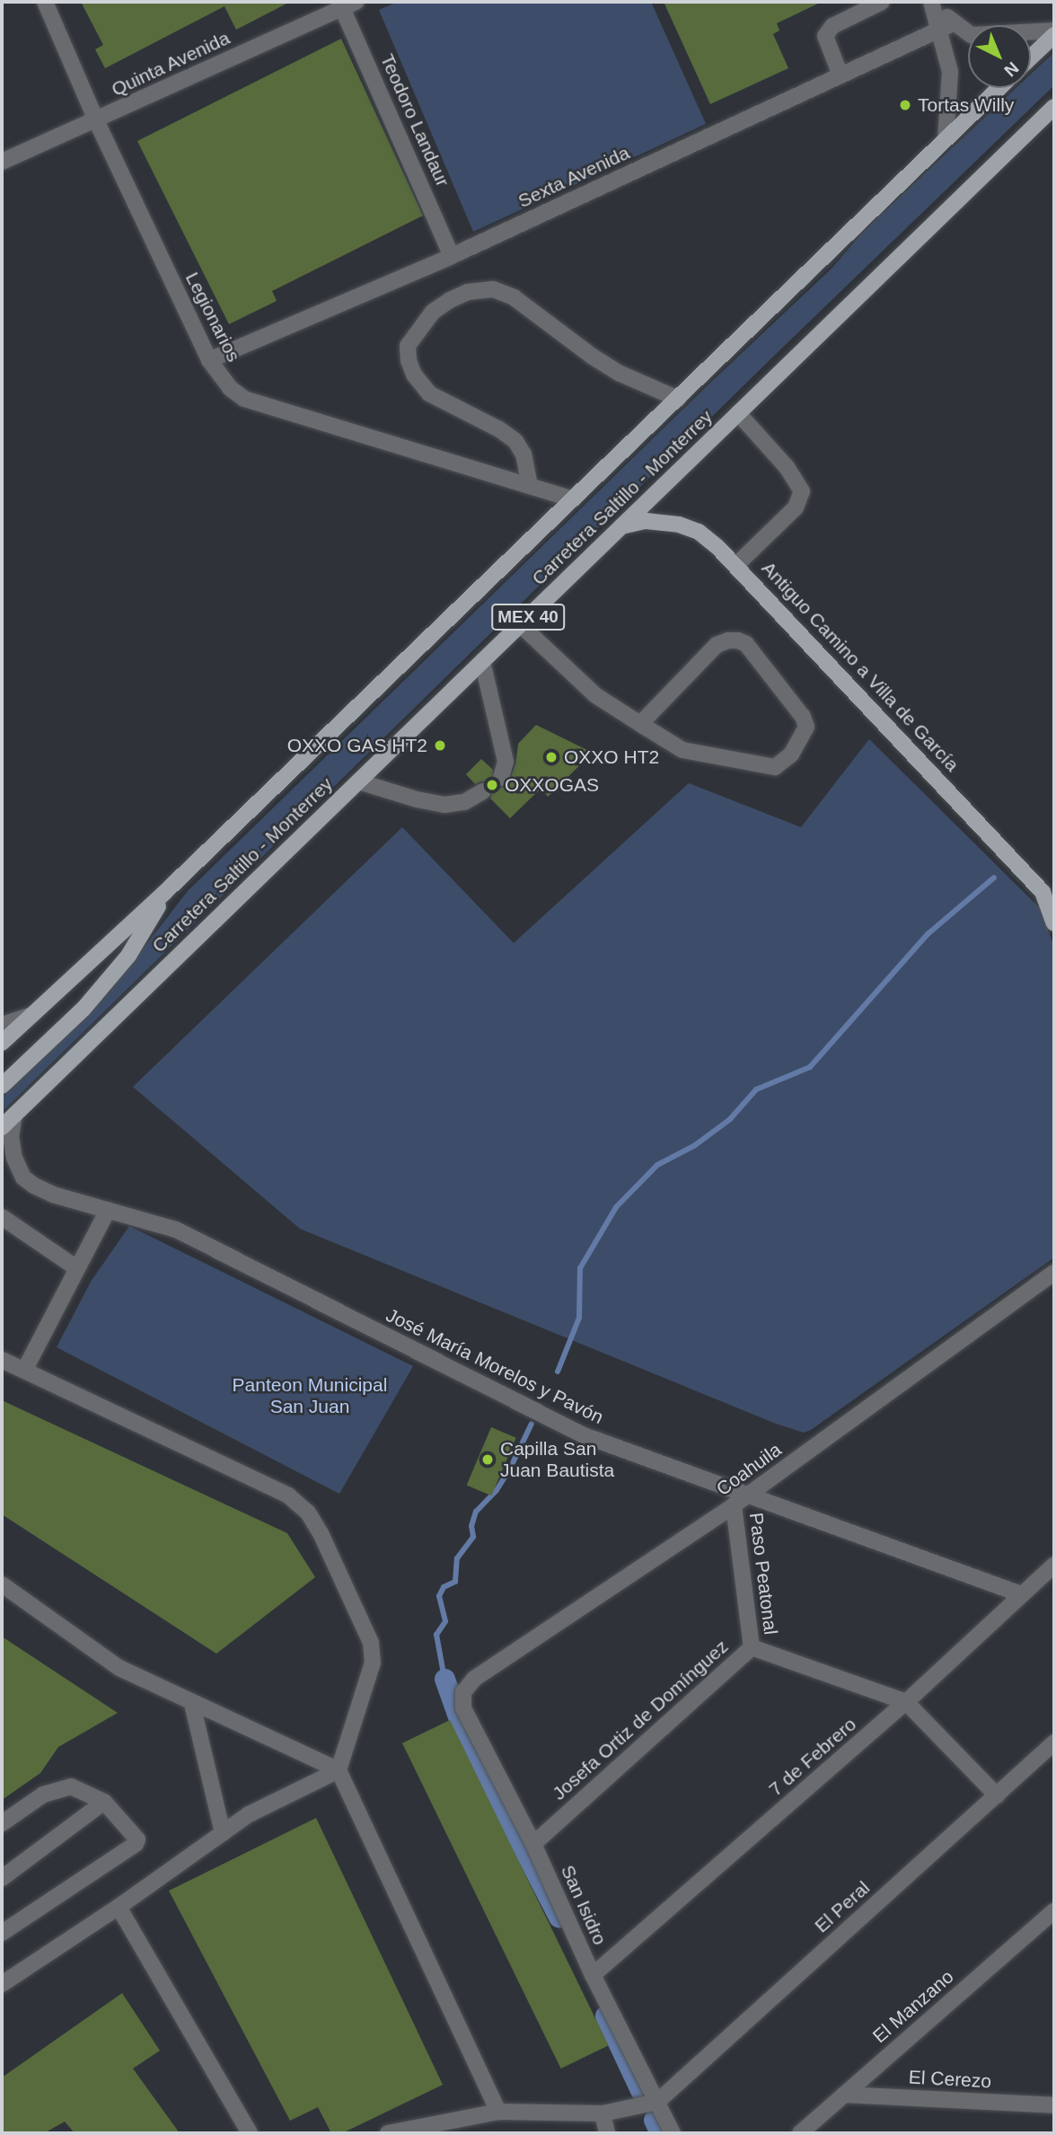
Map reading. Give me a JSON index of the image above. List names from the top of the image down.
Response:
{
  "streets": {
    "main road": ["Carretera Saltillo - Monterrey", "MEX 40", "Antiguo Camino a Villa de García"],
    "street": [
      "Quinta Avenida",
      "Teodoro Landaur",
      "Sexta Avenida",
      "Legionarios",
      "José María Morelos y Pavón",
      "Coahuila",
      "Paso Peatonal",
      "Josefa Ortiz de Domínguez",
      "7 de Febrero",
      "San Isidro",
      "El Peral",
      "El Manzano",
      "El Cerezo"
    ]
  },
  "crossings": [
    ["Quinta Avenida", "Teodoro Landaur"],
    ["Quinta Avenida", "Legionarios"],
    ["Teodoro Landaur", "Sexta Avenida"],
    ["Sexta Avenida", "Legionarios"],
    ["Legionarios", "Carretera Saltillo - Monterrey"],
    ["Carretera Saltillo - Monterrey", "Antiguo Camino a Villa de García"],
    ["Carretera Saltillo - Monterrey", "José María Morelos y Pavón"],
    ["José María Morelos y Pavón", "Coahuila"],
    ["José María Morelos y Pavón", "7 de Febrero"],
    ["Coahuila", "Paso Peatonal"],
    ["Coahuila", "San Isidro"],
    ["Paso Peatonal", "Josefa Ortiz de Domínguez"],
    ["Josefa Ortiz de Domínguez", "7 de Febrero"],
    ["Josefa Ortiz de Domínguez", "San Isidro"],
    ["Josefa Ortiz de Domínguez", "El Peral"],
    ["7 de Febrero", "San Isidro"],
    ["San Isidro", "El Peral"],
    ["El Manzano", "El Cerezo"]
  ],
  "parks": ["Panteon Municipal San Juan"],
  "places": [
    "Tortas Willy",
    "OXXO GAS HT2",
    "OXXO HT2",
    "OXXOGAS",
    "Capilla San Juan Bautista"
  ],
  "north": "bottom right"
}
